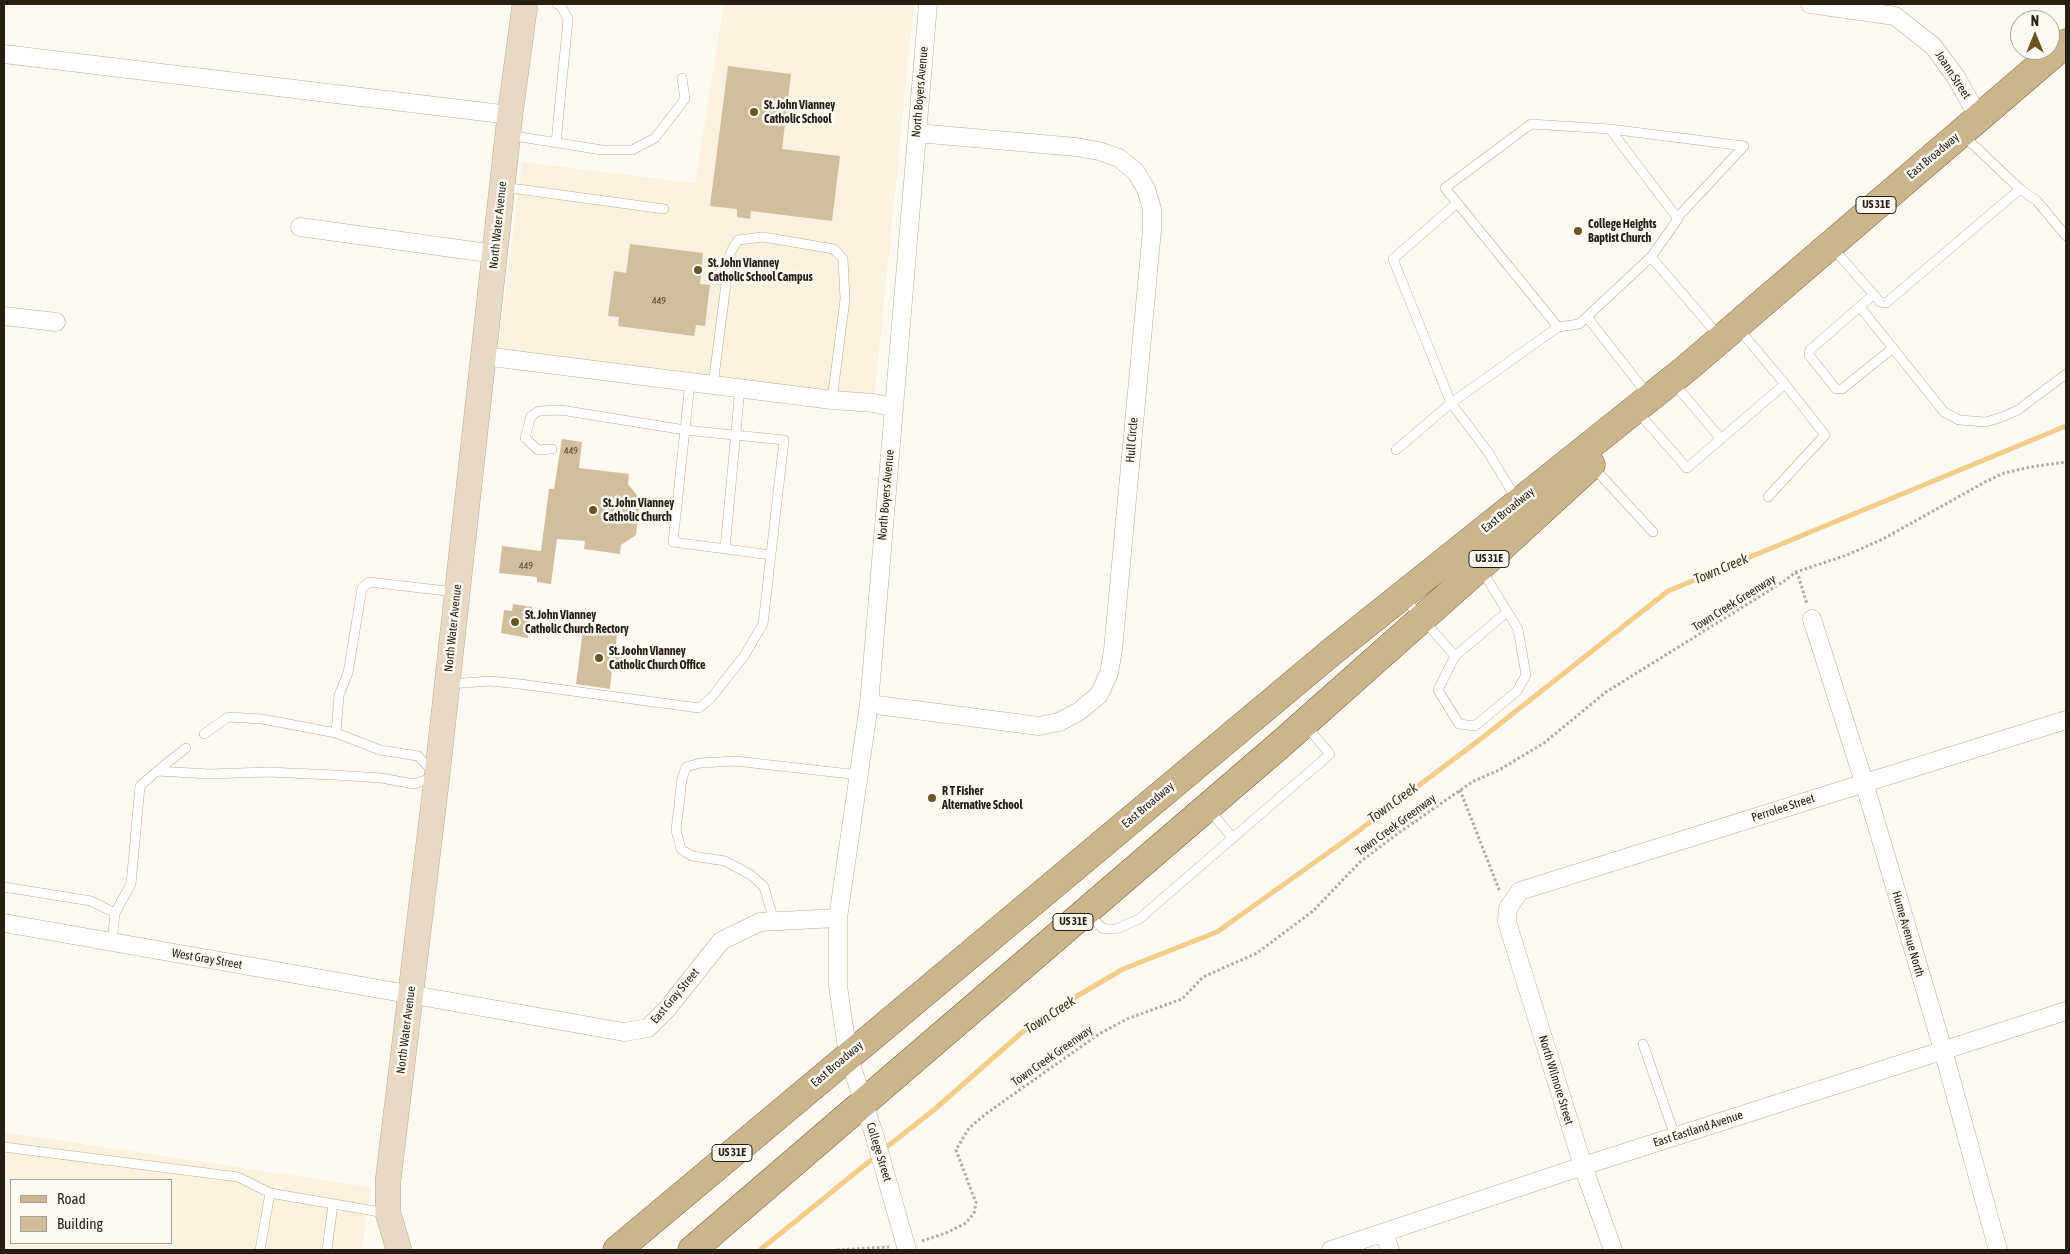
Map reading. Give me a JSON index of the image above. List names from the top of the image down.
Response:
{
  "streets": {
    "main road": ["East Broadway", "US 31E", "North Water Avenue"],
    "street": [
      "Joann Street",
      "North Boyers Avenue",
      "Hull Circle",
      "Perrolee Street",
      "Hume Avenue North",
      "West Gray Street",
      "East Gray Street",
      "North Wilmore Street",
      "East Eastland Avenue",
      "College Street"
    ],
    "path": ["Town Creek Greenway"]
  },
  "crossings": [
    ["Joann Street", "East Broadway"],
    ["North Boyers Avenue", "East Broadway"],
    ["North Boyers Avenue", "Hull Circle"],
    ["North Boyers Avenue", "East Gray Street"],
    ["North Boyers Avenue", "College Street"],
    ["East Broadway", "College Street"],
    ["North Water Avenue", "West Gray Street"],
    ["North Water Avenue", "East Gray Street"],
    ["Town Creek Greenway", "College Street"],
    ["Perrolee Street", "Hume Avenue North"],
    ["Perrolee Street", "North Wilmore Street"],
    ["Hume Avenue North", "East Eastland Avenue"],
    ["West Gray Street", "East Gray Street"],
    ["North Wilmore Street", "East Eastland Avenue"]
  ],
  "water": ["Town Creek"],
  "places": [
    "St. John Vianney Catholic School",
    "College Heights Baptist Church",
    "St. John Vianney Catholic School Campus",
    "St. John Vianney Catholic Church",
    "St. John Vianney Catholic Church Rectory",
    "St. Joohn Vianney Catholic Church Office",
    "R T Fisher Alternative School"
  ],
  "house_numbers": ["449", "449", "449"],
  "legend": ["Road", "Building"],
  "north": "top"
}
